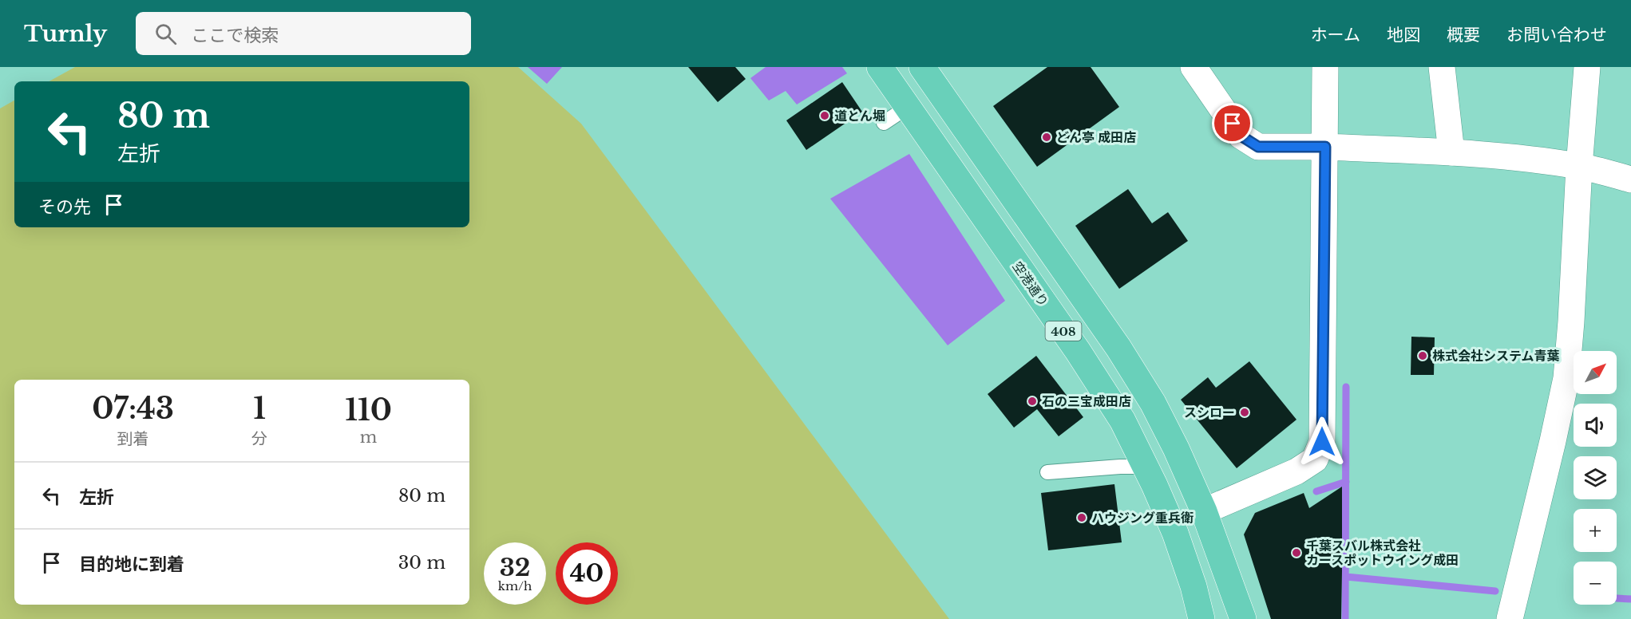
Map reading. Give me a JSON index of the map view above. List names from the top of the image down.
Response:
{
  "streets": {
    "highway": ["空港通り", "408"]
  },
  "places": [
    "道とん堀",
    "どん亭 成田店",
    "株式会社システム青葉",
    "石の三宝成田店",
    "スシロー",
    "ハウジング重兵衛",
    "千葉スバル株式会社 カースポットウイング成田"
  ],
  "north": "top right",
  "page": {
    "header": "Turnly",
    "search": "ここで検索",
    "nav": [
      "ホーム",
      "地図",
      "概要",
      "お問い合わせ"
    ],
    "turn": ["80 m", "左折"],
    "then": "その先",
    "map_buttons": ["+", "−"],
    "eta": [
      "07:43",
      "到着",
      "1",
      "分",
      "110",
      "m"
    ],
    "list": [
      {
        "name": "左折",
        "value": "80 m"
      },
      {
        "name": "目的地に到着",
        "value": "30 m"
      }
    ],
    "speed": "32 km/h",
    "limit": "40"
  }
}
